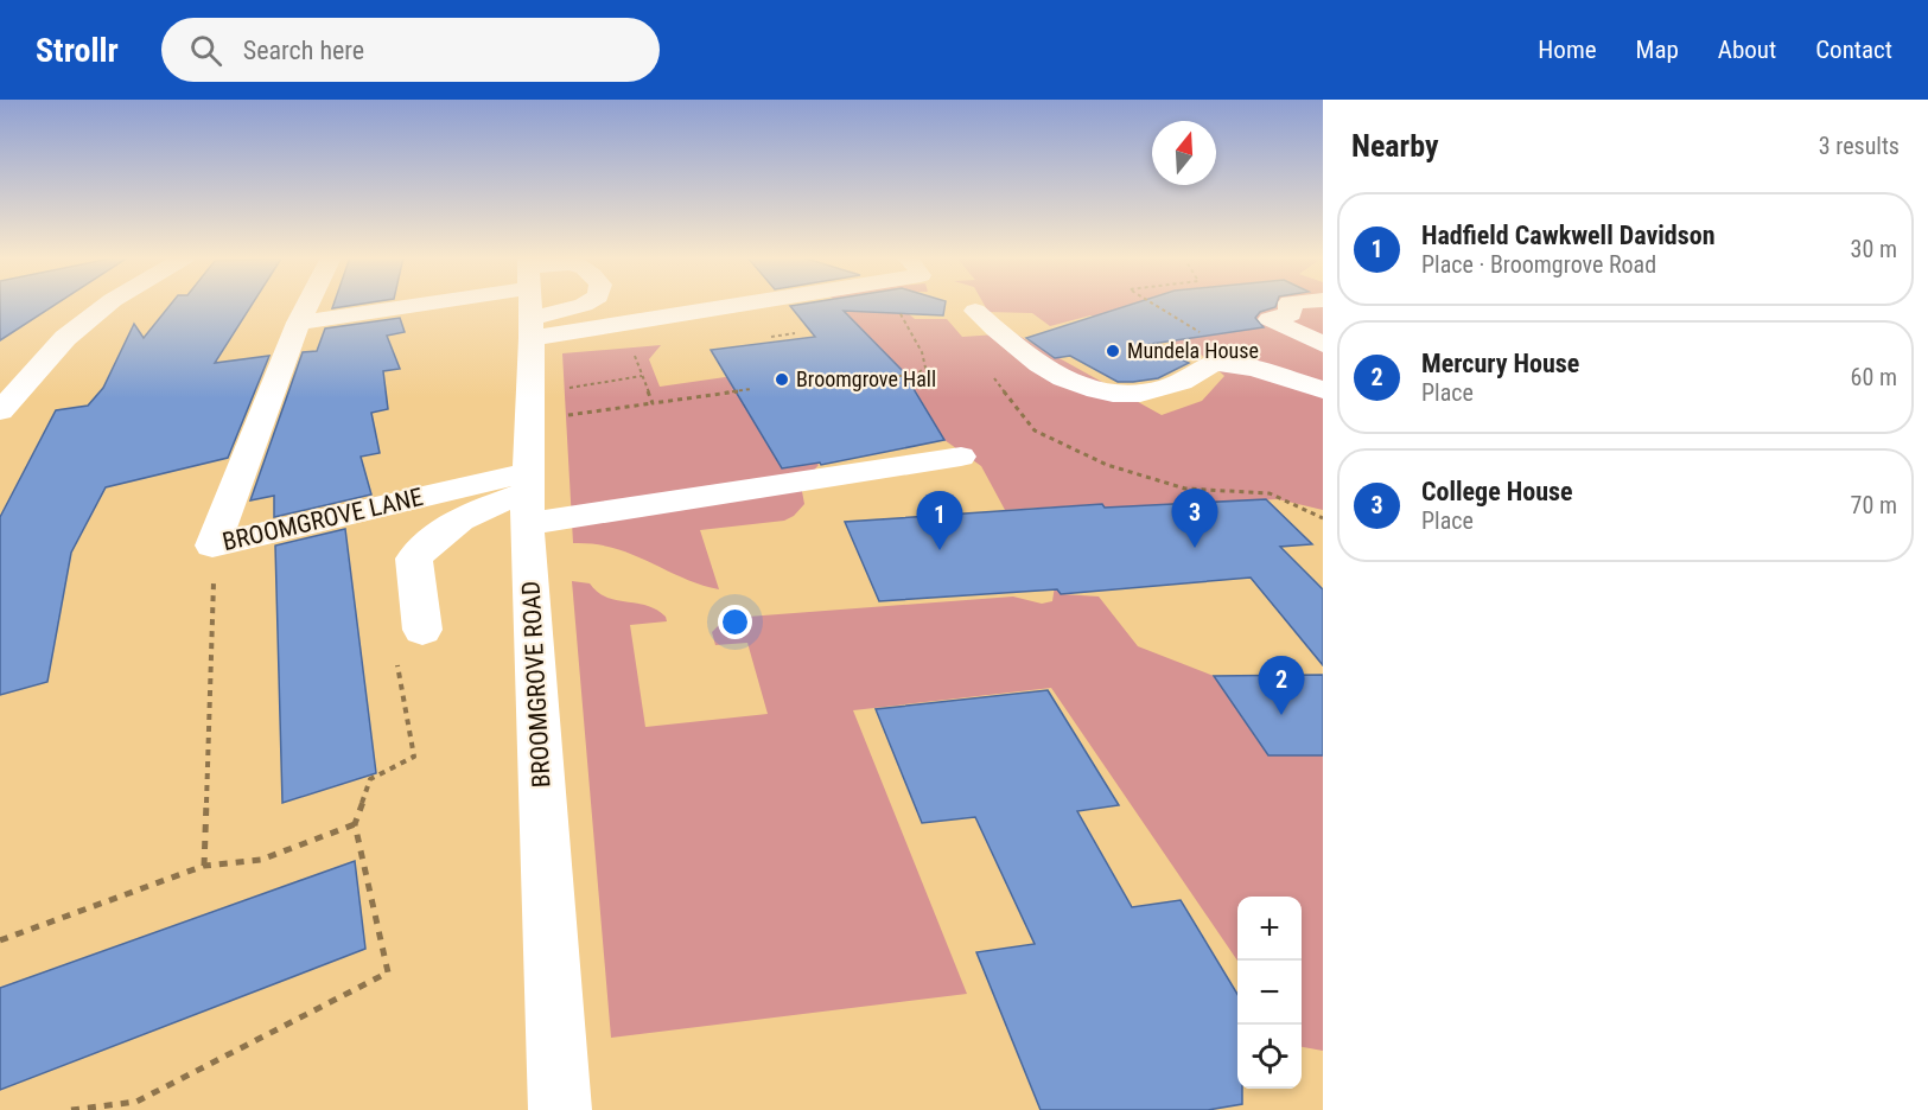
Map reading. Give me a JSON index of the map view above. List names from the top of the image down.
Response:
{
  "streets": {
    "street": ["BROOMGROVE LANE", "BROOMGROVE ROAD"]
  },
  "crossings": [
    ["BROOMGROVE LANE", "BROOMGROVE ROAD"]
  ],
  "places": ["Mundela House", "Broomgrove Hall"],
  "north": "top",
  "page": {
    "header": "Strollr",
    "search": "Search here",
    "nav": [
      "Home",
      "Map",
      "About",
      "Contact"
    ],
    "heading": ["Nearby", "3 results"],
    "list": [
      {
        "mark": "1",
        "name": "Hadfield Cawkwell Davidson",
        "note": "Place · Broomgrove Road",
        "value": "30 m"
      },
      {
        "mark": "2",
        "name": "Mercury House",
        "note": "Place",
        "value": "60 m"
      },
      {
        "mark": "3",
        "name": "College House",
        "note": "Place",
        "value": "70 m"
      }
    ],
    "pins": ["3", "1", "2"],
    "map_buttons": ["+", "−"]
  }
}
